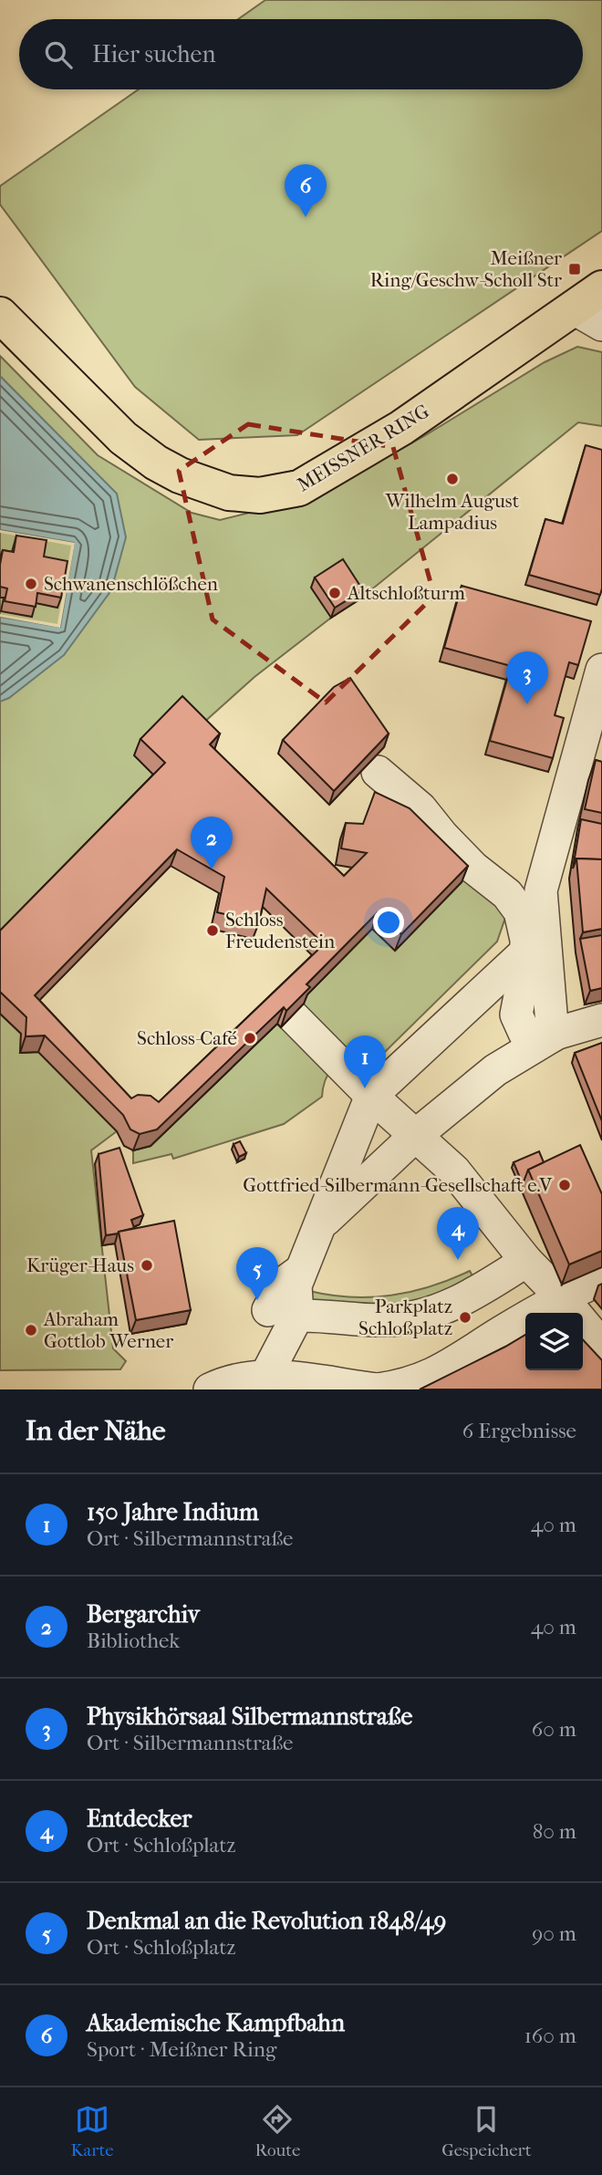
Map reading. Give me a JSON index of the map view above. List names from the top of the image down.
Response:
{
  "streets": {
    "main road": ["MEISSNER RING"]
  },
  "places": {
    "transit": ["Meißner Ring/Geschw-Scholl Str"],
    "other": [
      "Wilhelm August Lampadius",
      "Schwanenschlößchen",
      "Altschloßturm",
      "Schloss Freudenstein",
      "Schloss-Café",
      "Gottfried-Silbermann-Gesellschaft e.V",
      "Krüger-Haus",
      "Parkplatz Schloßplatz",
      "Abraham Gottlob Werner"
    ]
  },
  "page": {
    "search": "Hier suchen",
    "pins": [
      "6",
      "3",
      "2",
      "1",
      "4",
      "5"
    ],
    "heading": ["In der Nähe", "6 Ergebnisse"],
    "list": [
      {
        "mark": "1",
        "name": "150 Jahre Indium",
        "note": "Ort · Silbermannstraße",
        "value": "40 m"
      },
      {
        "mark": "2",
        "name": "Bergarchiv",
        "note": "Bibliothek",
        "value": "40 m"
      },
      {
        "mark": "3",
        "name": "Physikhörsaal Silbermannstraße",
        "note": "Ort · Silbermannstraße",
        "value": "60 m"
      },
      {
        "mark": "4",
        "name": "Entdecker",
        "note": "Ort · Schloßplatz",
        "value": "80 m"
      },
      {
        "mark": "5",
        "name": "Denkmal an die Revolution 1848/49",
        "note": "Ort · Schloßplatz",
        "value": "90 m"
      },
      {
        "mark": "6",
        "name": "Akademische Kampfbahn",
        "note": "Sport · Meißner Ring",
        "value": "160 m"
      }
    ],
    "nav": ["Karte", "Route", "Gespeichert"]
  }
}
